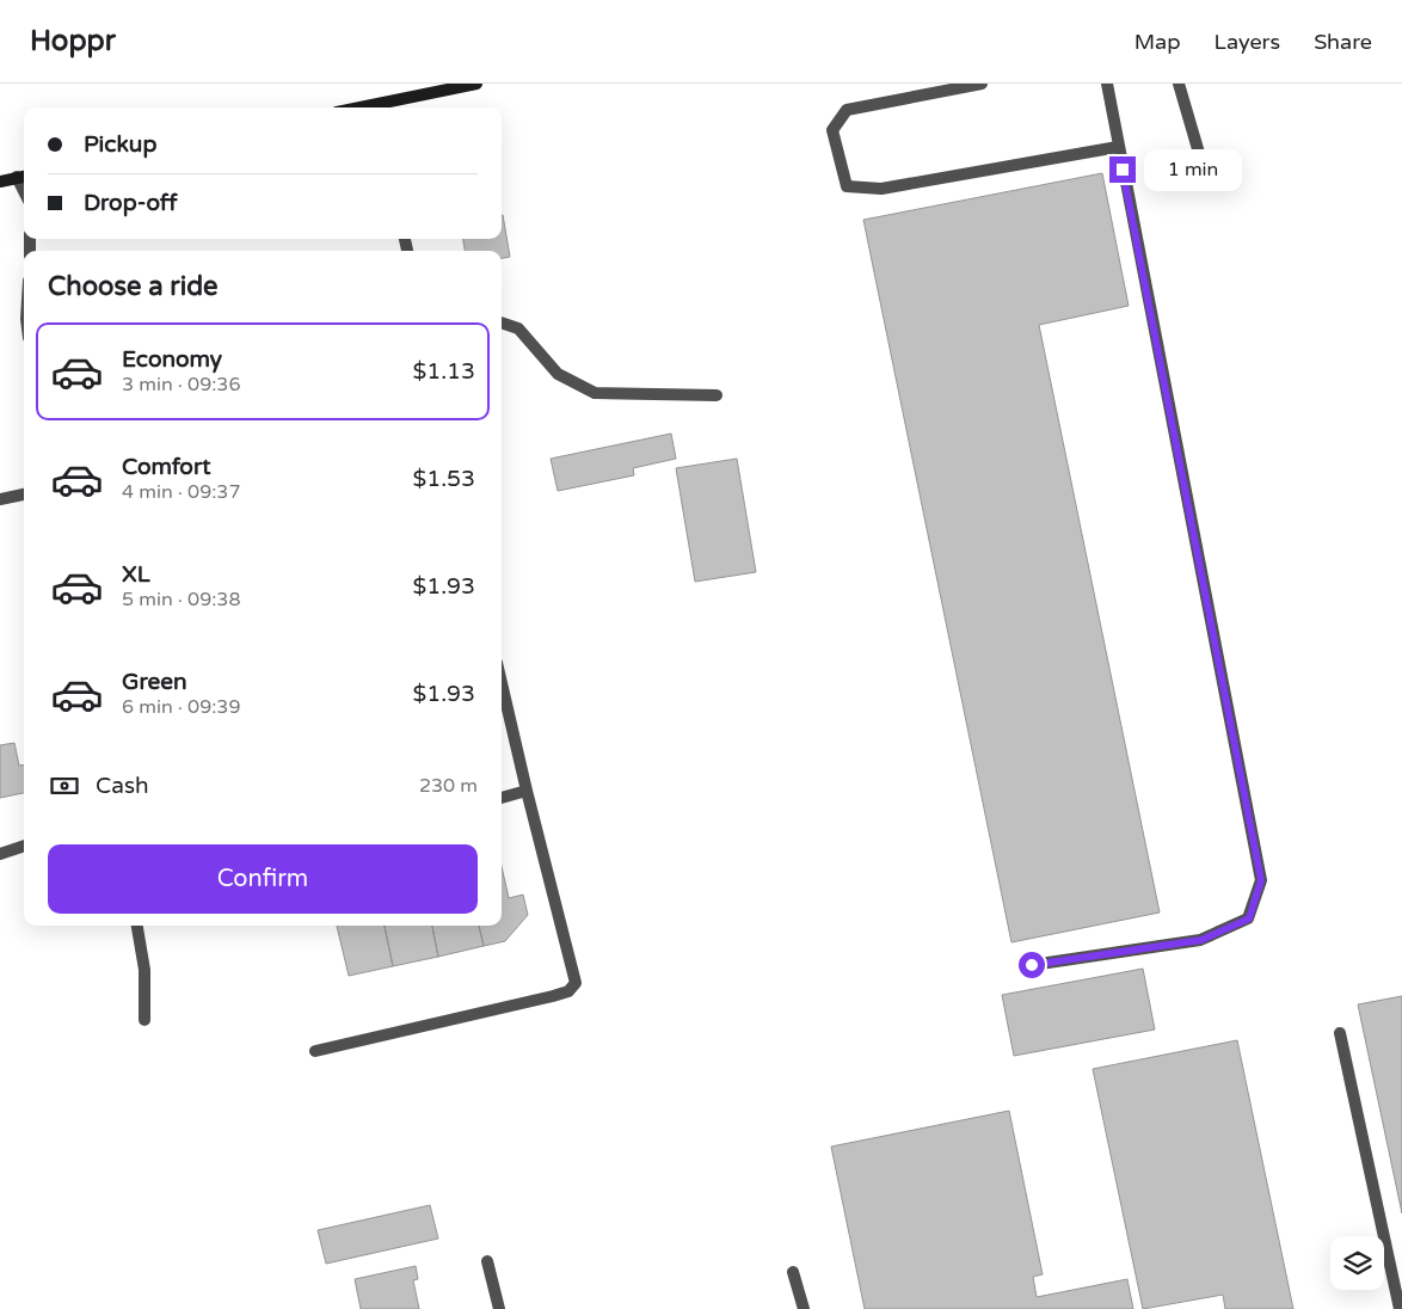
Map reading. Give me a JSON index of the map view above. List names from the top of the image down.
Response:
{
  "page": {
    "header": "Hoppr",
    "nav": ["Map", "Layers", "Share"],
    "banner": ["Pickup", "Drop-off"],
    "bubble": "1 min",
    "heading": "Choose a ride",
    "list": [
      {
        "name": "Economy",
        "note": "3 min · 09:36",
        "value": "$1.13"
      },
      {
        "name": "Comfort",
        "note": "4 min · 09:37",
        "value": "$1.53"
      },
      {
        "name": "XL",
        "note": "5 min · 09:38",
        "value": "$1.93"
      },
      {
        "name": "Green",
        "note": "6 min · 09:39",
        "value": "$1.93"
      }
    ],
    "pay": ["Cash", "230 m"],
    "buttons": "Confirm"
  }
}
